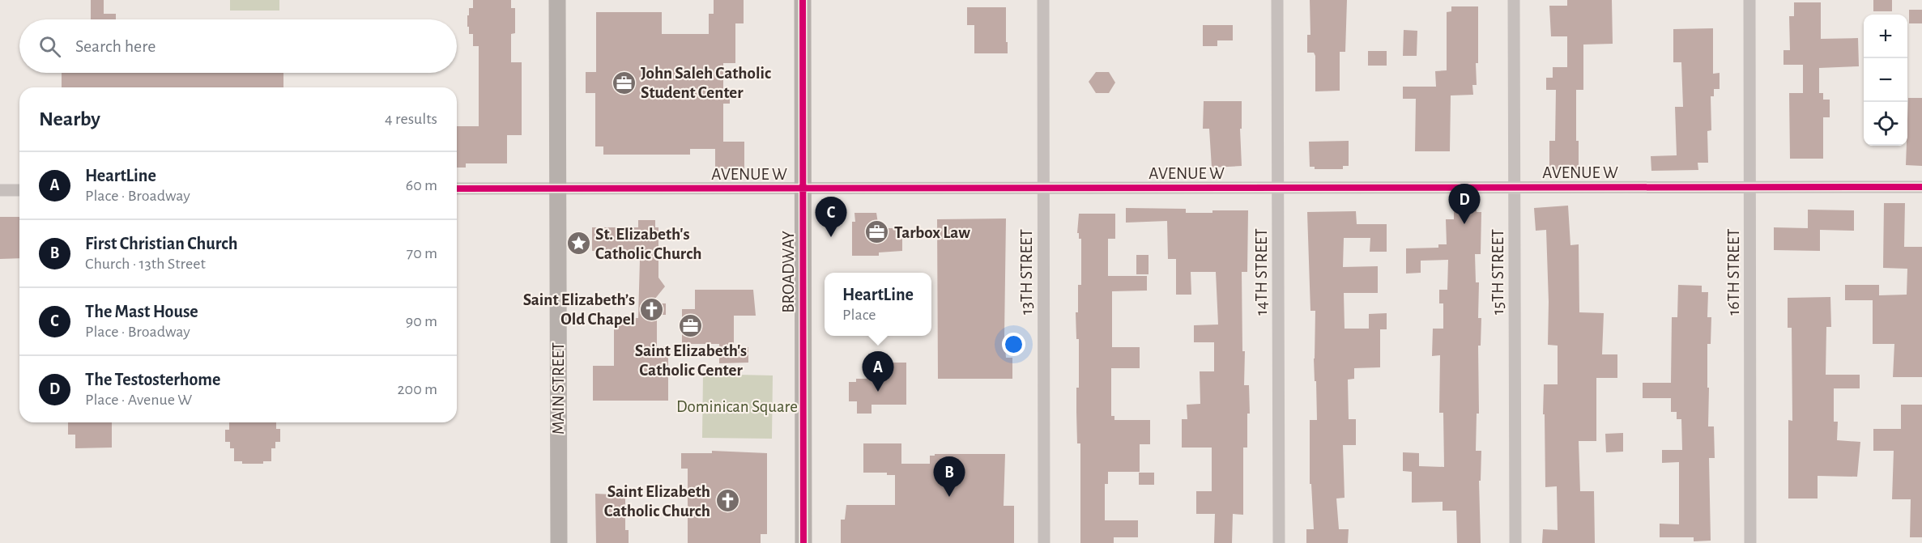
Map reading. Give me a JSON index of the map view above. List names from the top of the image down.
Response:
{
  "streets": {
    "street": [
      "AVENUE W",
      "BROADWAY",
      "13TH STREET",
      "14TH STREET",
      "15TH STREET",
      "16TH STREET",
      "MAIN STREET"
    ]
  },
  "crossings": [
    ["AVENUE W", "BROADWAY"],
    ["AVENUE W", "13TH STREET"],
    ["AVENUE W", "14TH STREET"],
    ["AVENUE W", "15TH STREET"],
    ["AVENUE W", "16TH STREET"],
    ["AVENUE W", "MAIN STREET"]
  ],
  "parks": ["Dominican Square"],
  "places": {
    "office": ["John Saleh Catholic Student Center", "Tarbox Law", "Saint Elizabeth's Catholic Center"],
    "place": ["St. Elizabeth's Catholic Church"],
    "church": ["Saint Elizabeth’s Old Chapel", "Saint Elizabeth Catholic Church"]
  },
  "page": {
    "map_buttons": ["+", "−"],
    "search": "Search here",
    "heading": ["Nearby", "4 results"],
    "list": [
      {
        "mark": "A",
        "name": "HeartLine",
        "note": "Place · Broadway",
        "value": "60 m"
      },
      {
        "mark": "B",
        "name": "First Christian Church",
        "note": "Church · 13th Street",
        "value": "70 m"
      },
      {
        "mark": "C",
        "name": "The Mast House",
        "note": "Place · Broadway",
        "value": "90 m"
      },
      {
        "mark": "D",
        "name": "The Testosterhome",
        "note": "Place · Avenue W",
        "value": "200 m"
      }
    ],
    "pins": [
      "D",
      "C",
      "A",
      "B"
    ],
    "popup": ["HeartLine", "Place"]
  }
}
